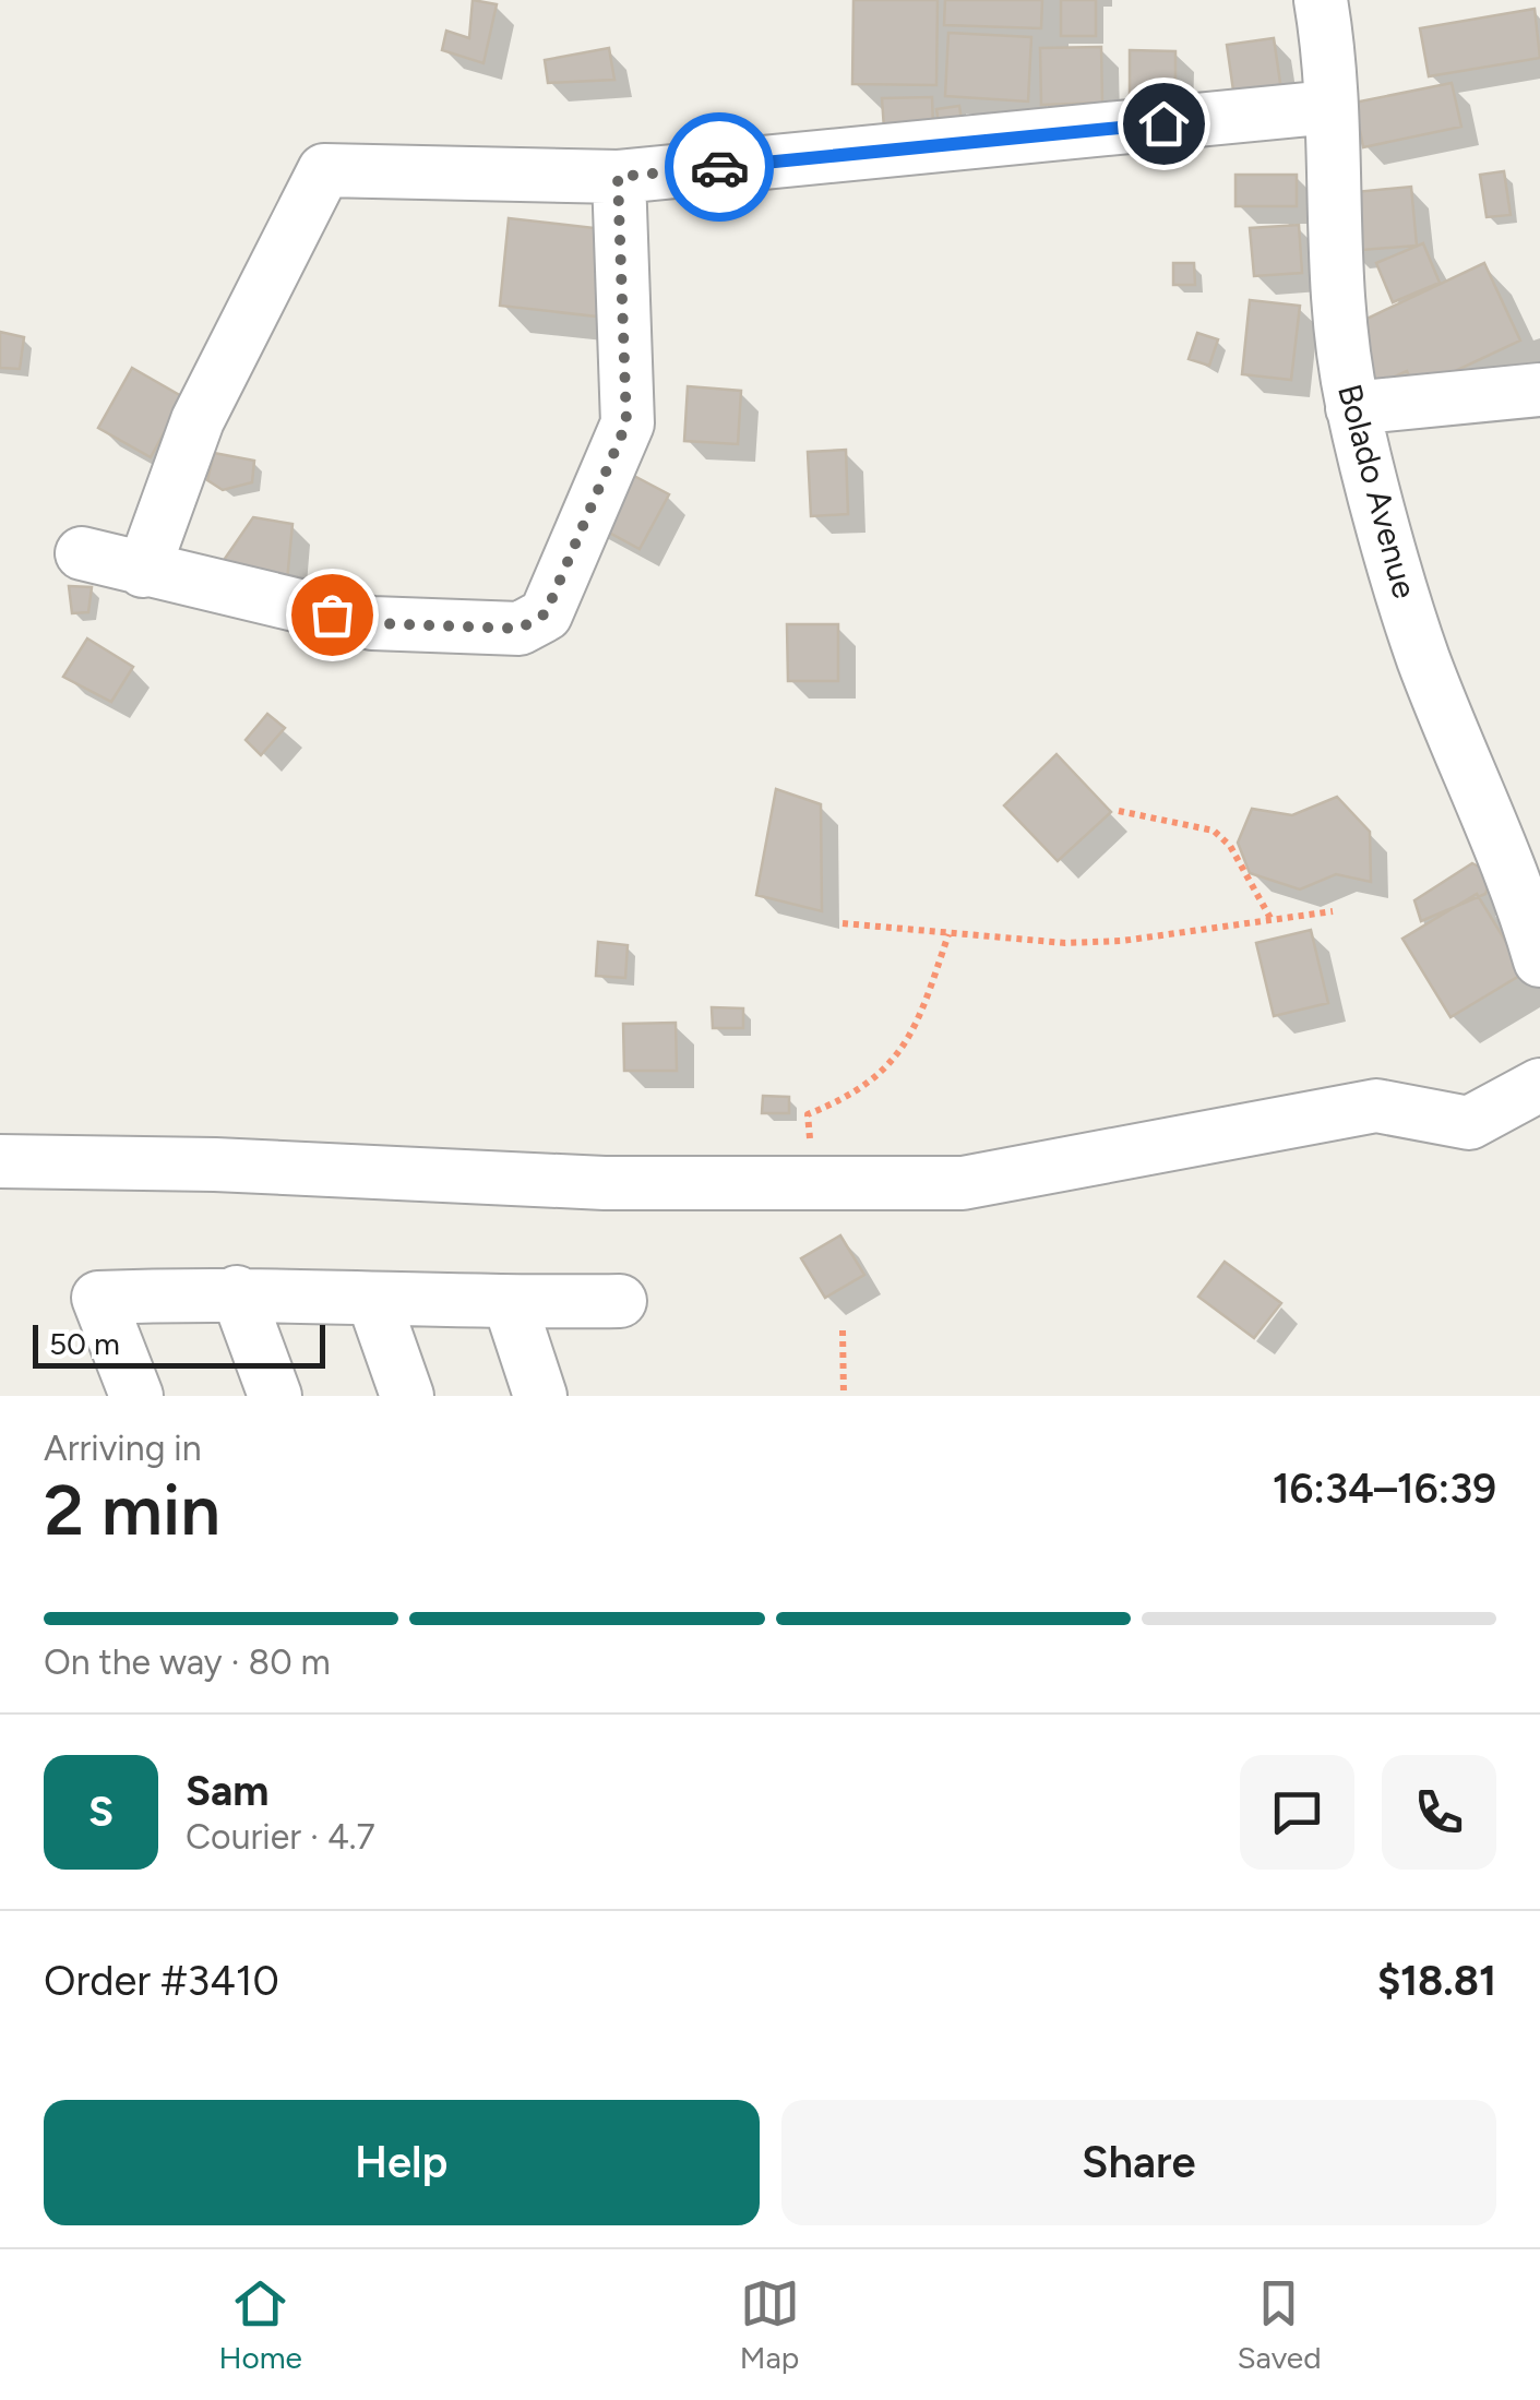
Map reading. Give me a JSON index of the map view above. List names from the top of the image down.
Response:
{
  "streets": {
    "street": ["Bolado Avenue"]
  },
  "scale_bar": "50 m",
  "page": {
    "scale": "50 m",
    "heading": ["2 min", "Arriving in", "16:34–16:39"],
    "panel": [
      "Sam",
      "Courier · 4.7",
      "Order #3410",
      "$18.81"
    ],
    "bar": "On the way · 80 m",
    "round": "S",
    "buttons": ["Help", "Share"],
    "tabs": ["Home", "Map", "Saved"]
  }
}
